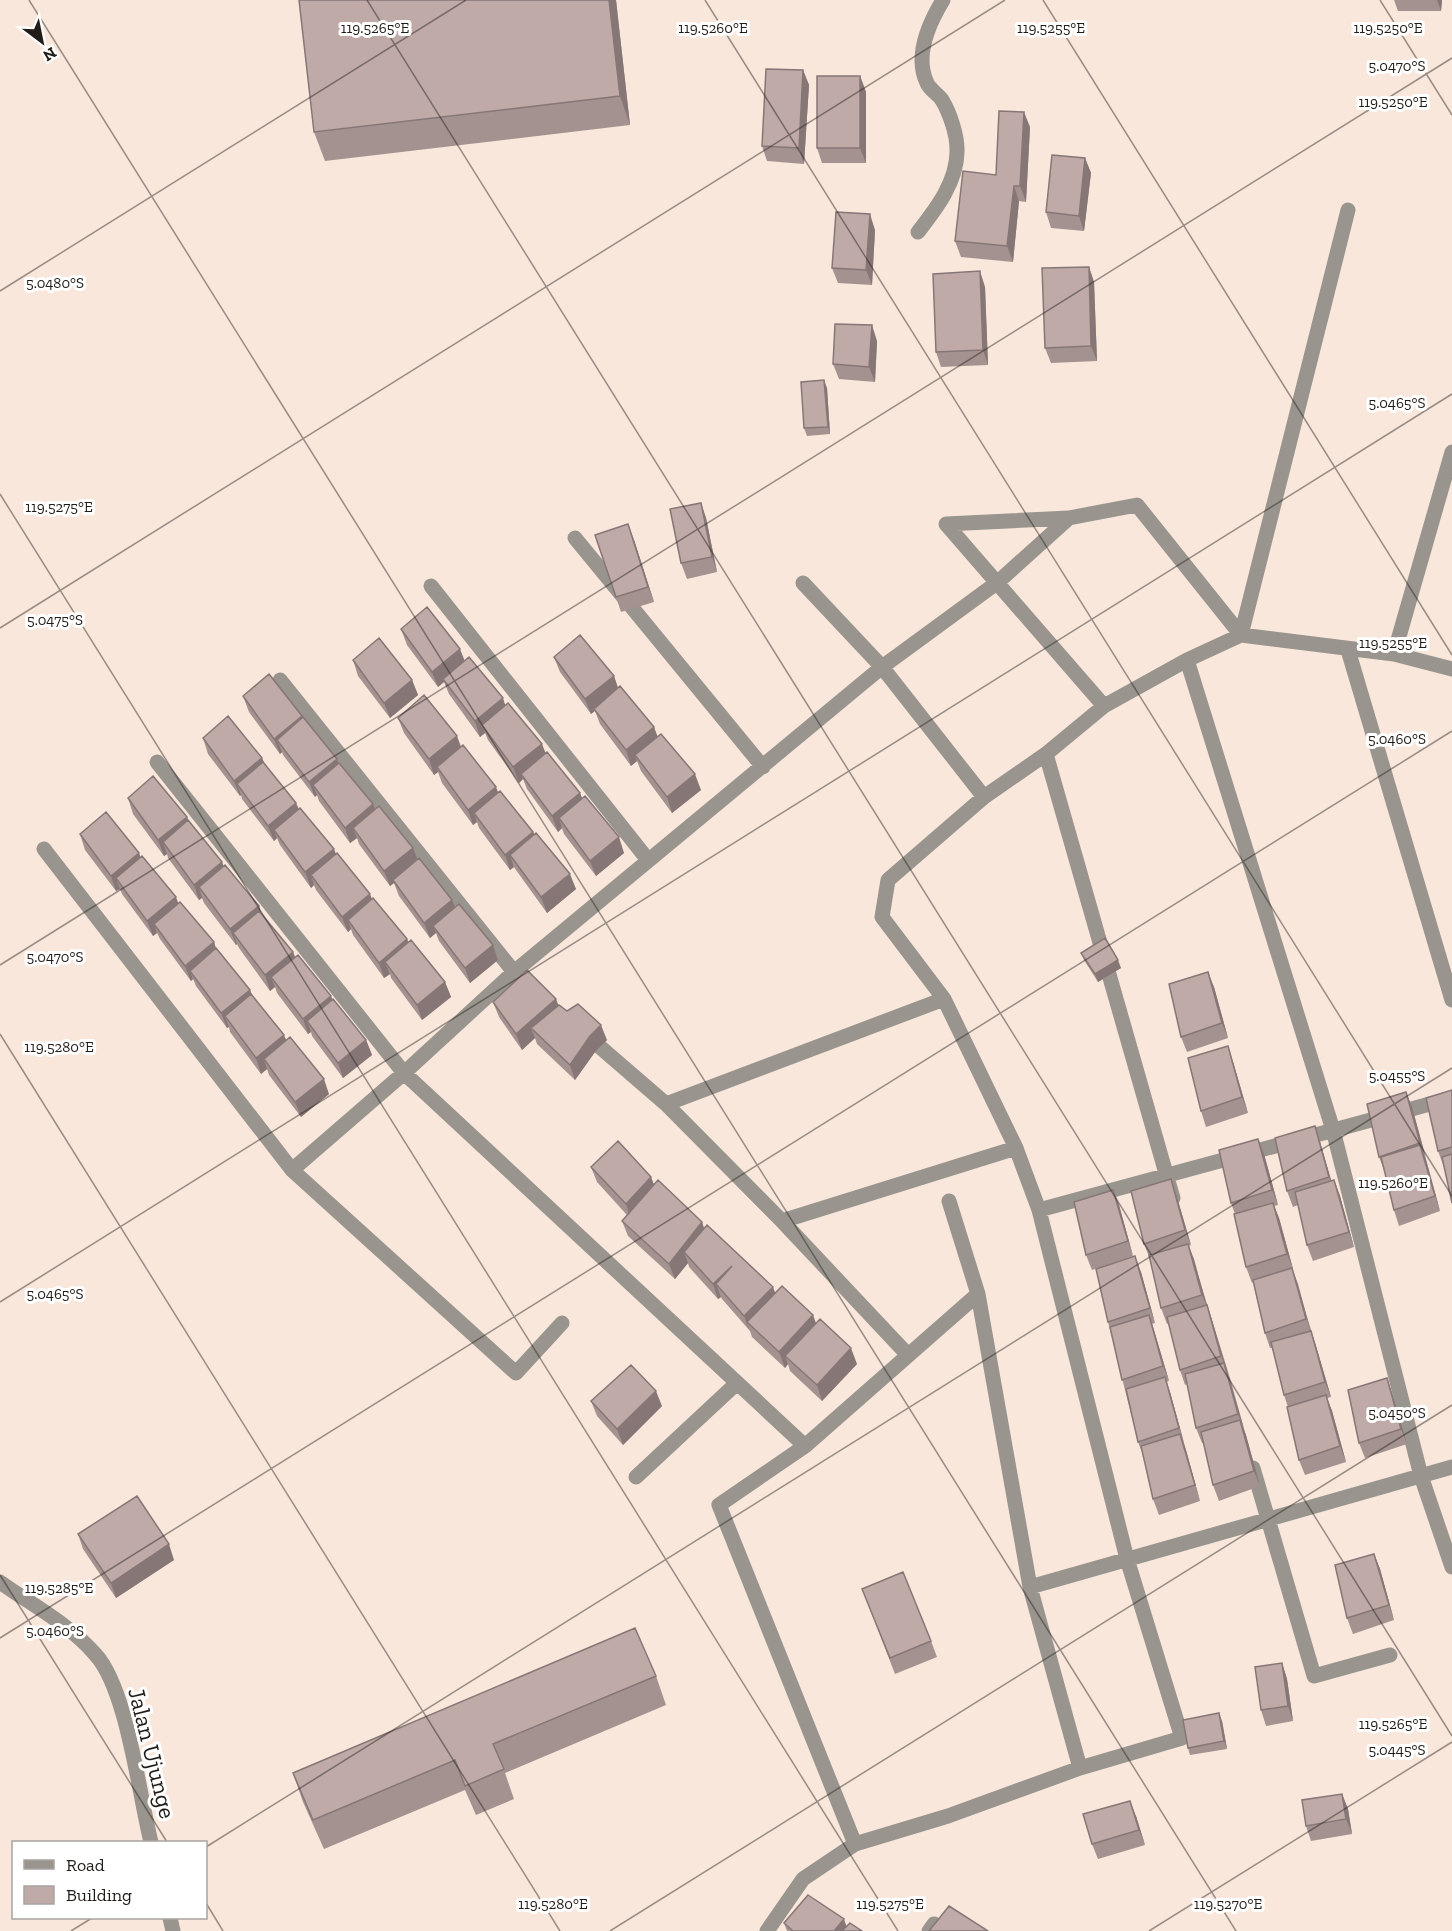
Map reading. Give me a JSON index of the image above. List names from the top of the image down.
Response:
{
  "streets": {
    "street": ["Jalan Ujunge"]
  },
  "legend": ["Road", "Building"],
  "north": "bottom right",
  "coordinates": [
    "119.5265°E",
    "119.5260°E",
    "119.5255°E",
    "119.5250°E",
    "5.0470°S",
    "5.0480°S",
    "5.0465°S",
    "119.5275°E",
    "5.0475°S",
    "5.0460°S",
    "119.5280°E",
    "5.0455°S",
    "5.0450°S",
    "119.5285°E",
    "5.0445°S",
    "119.5270°E"
  ]
}
